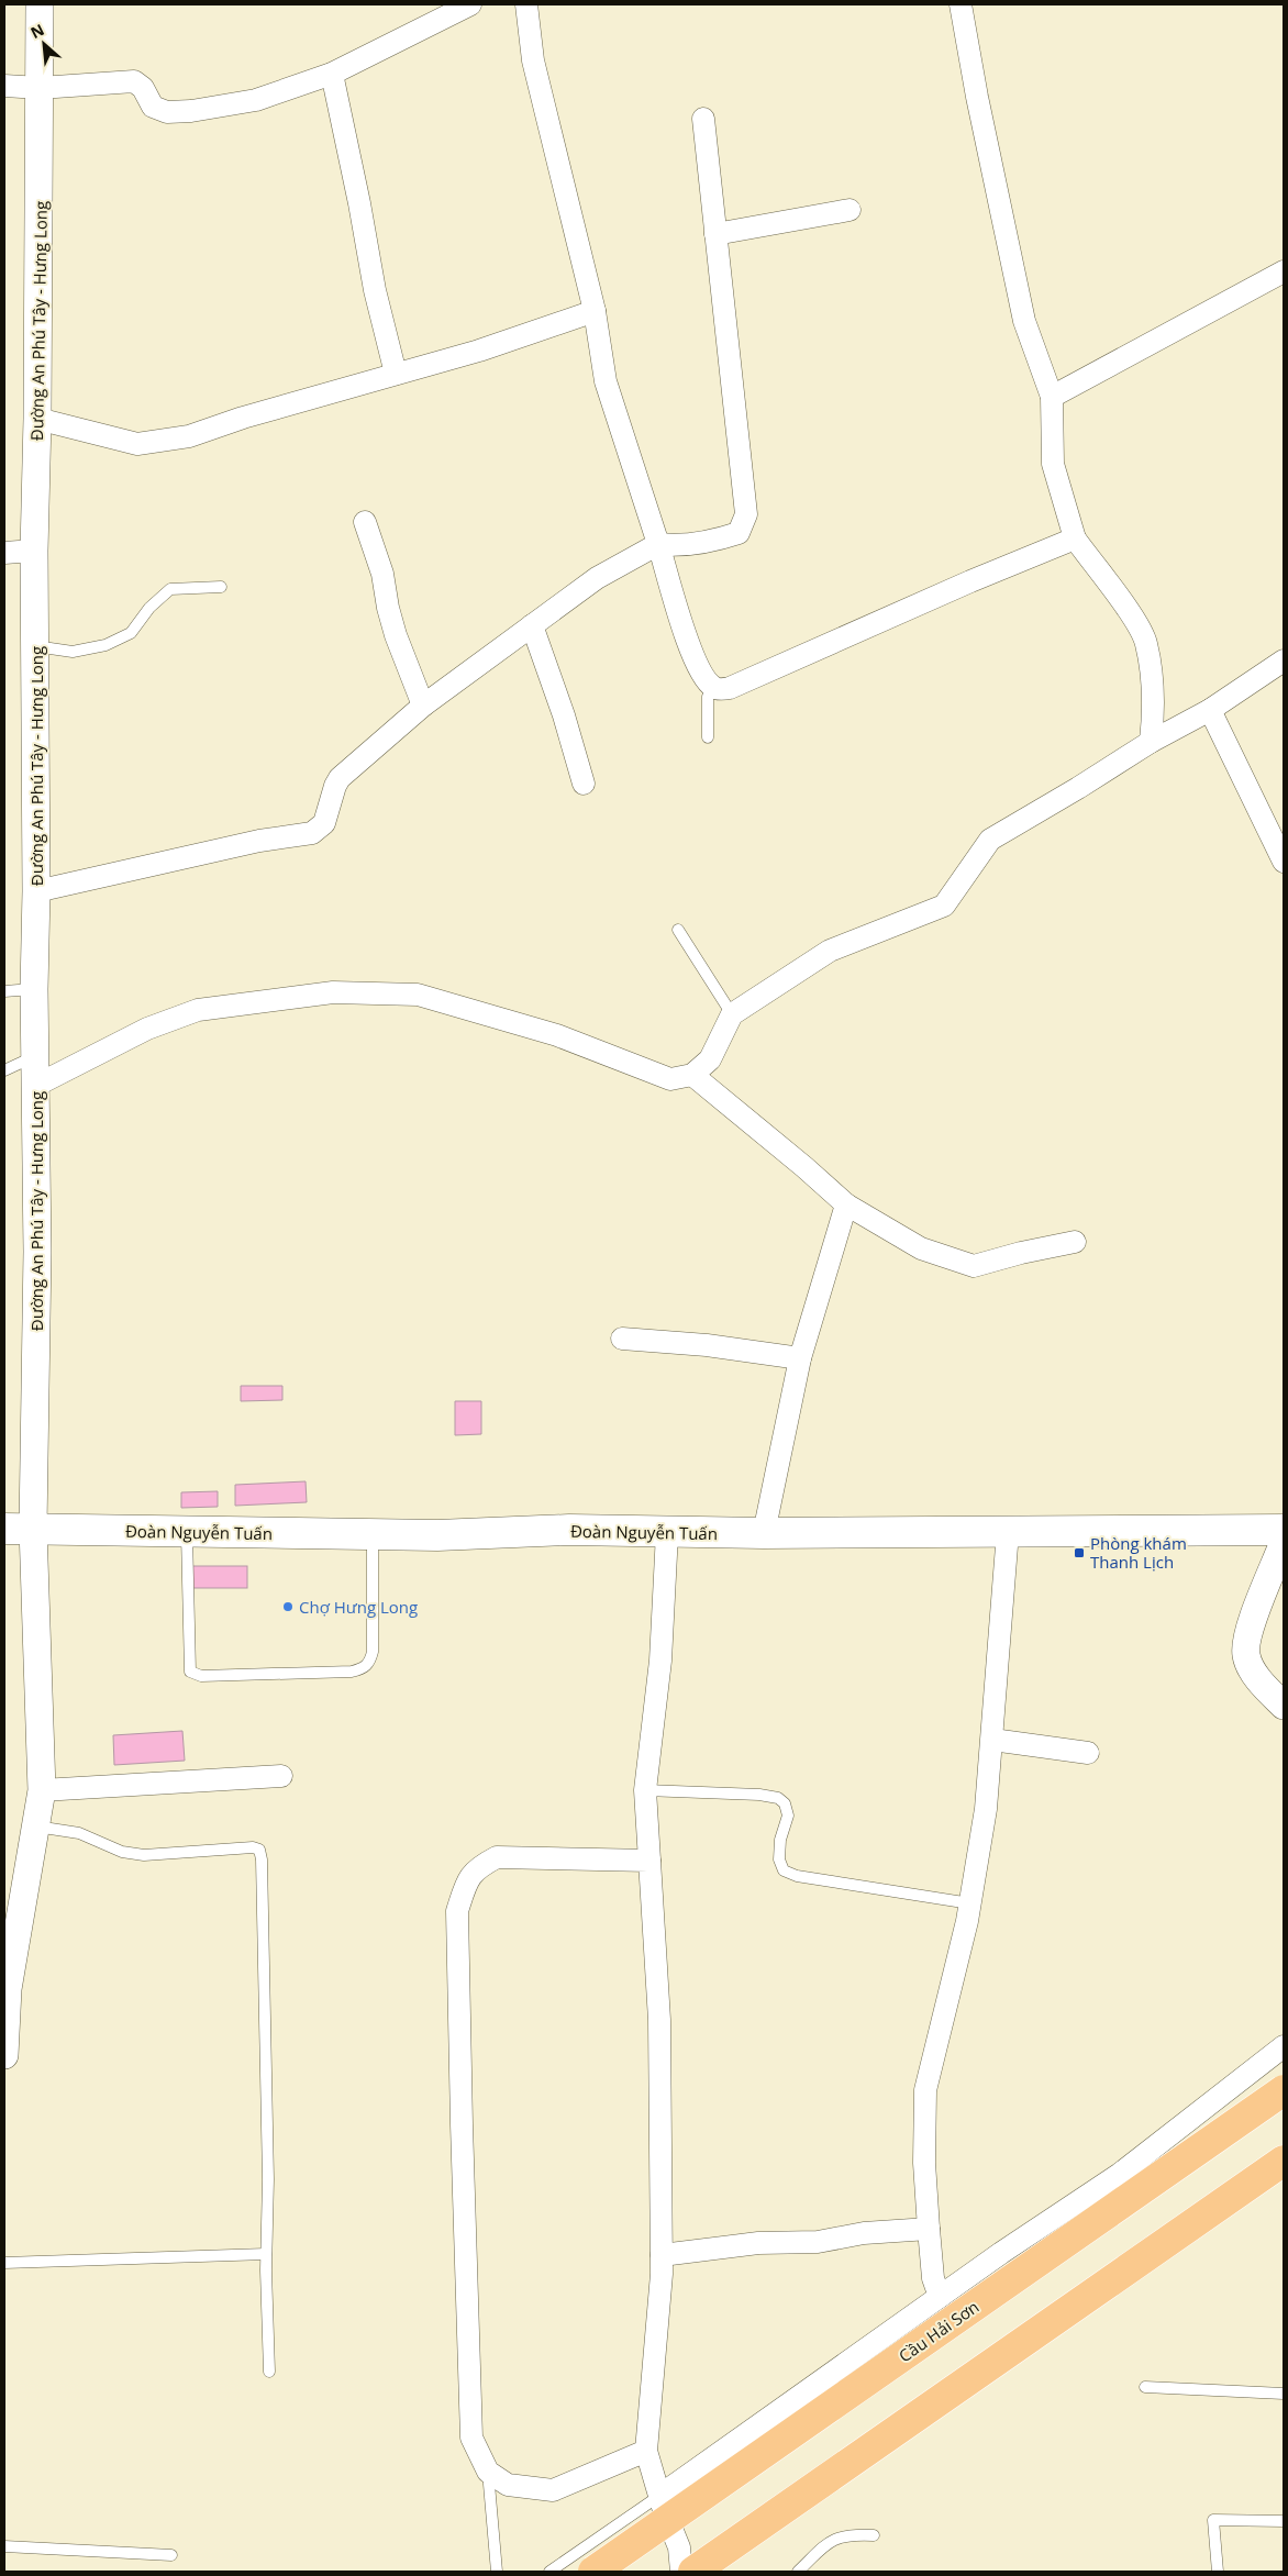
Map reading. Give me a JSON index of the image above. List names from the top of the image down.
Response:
{
  "streets": {
    "highway": ["Cầu Hải Sơn"],
    "main road": ["Đoàn Nguyễn Tuấn"],
    "street": ["Đường An Phú Tây - Hưng Long"]
  },
  "crossings": [
    ["Đường An Phú Tây - Hưng Long", "Đoàn Nguyễn Tuấn"]
  ],
  "places": {
    "transit": ["Phòng khám Thanh Lịch"],
    "other": ["Chợ Hưng Long"]
  },
  "north": "top left"
}
